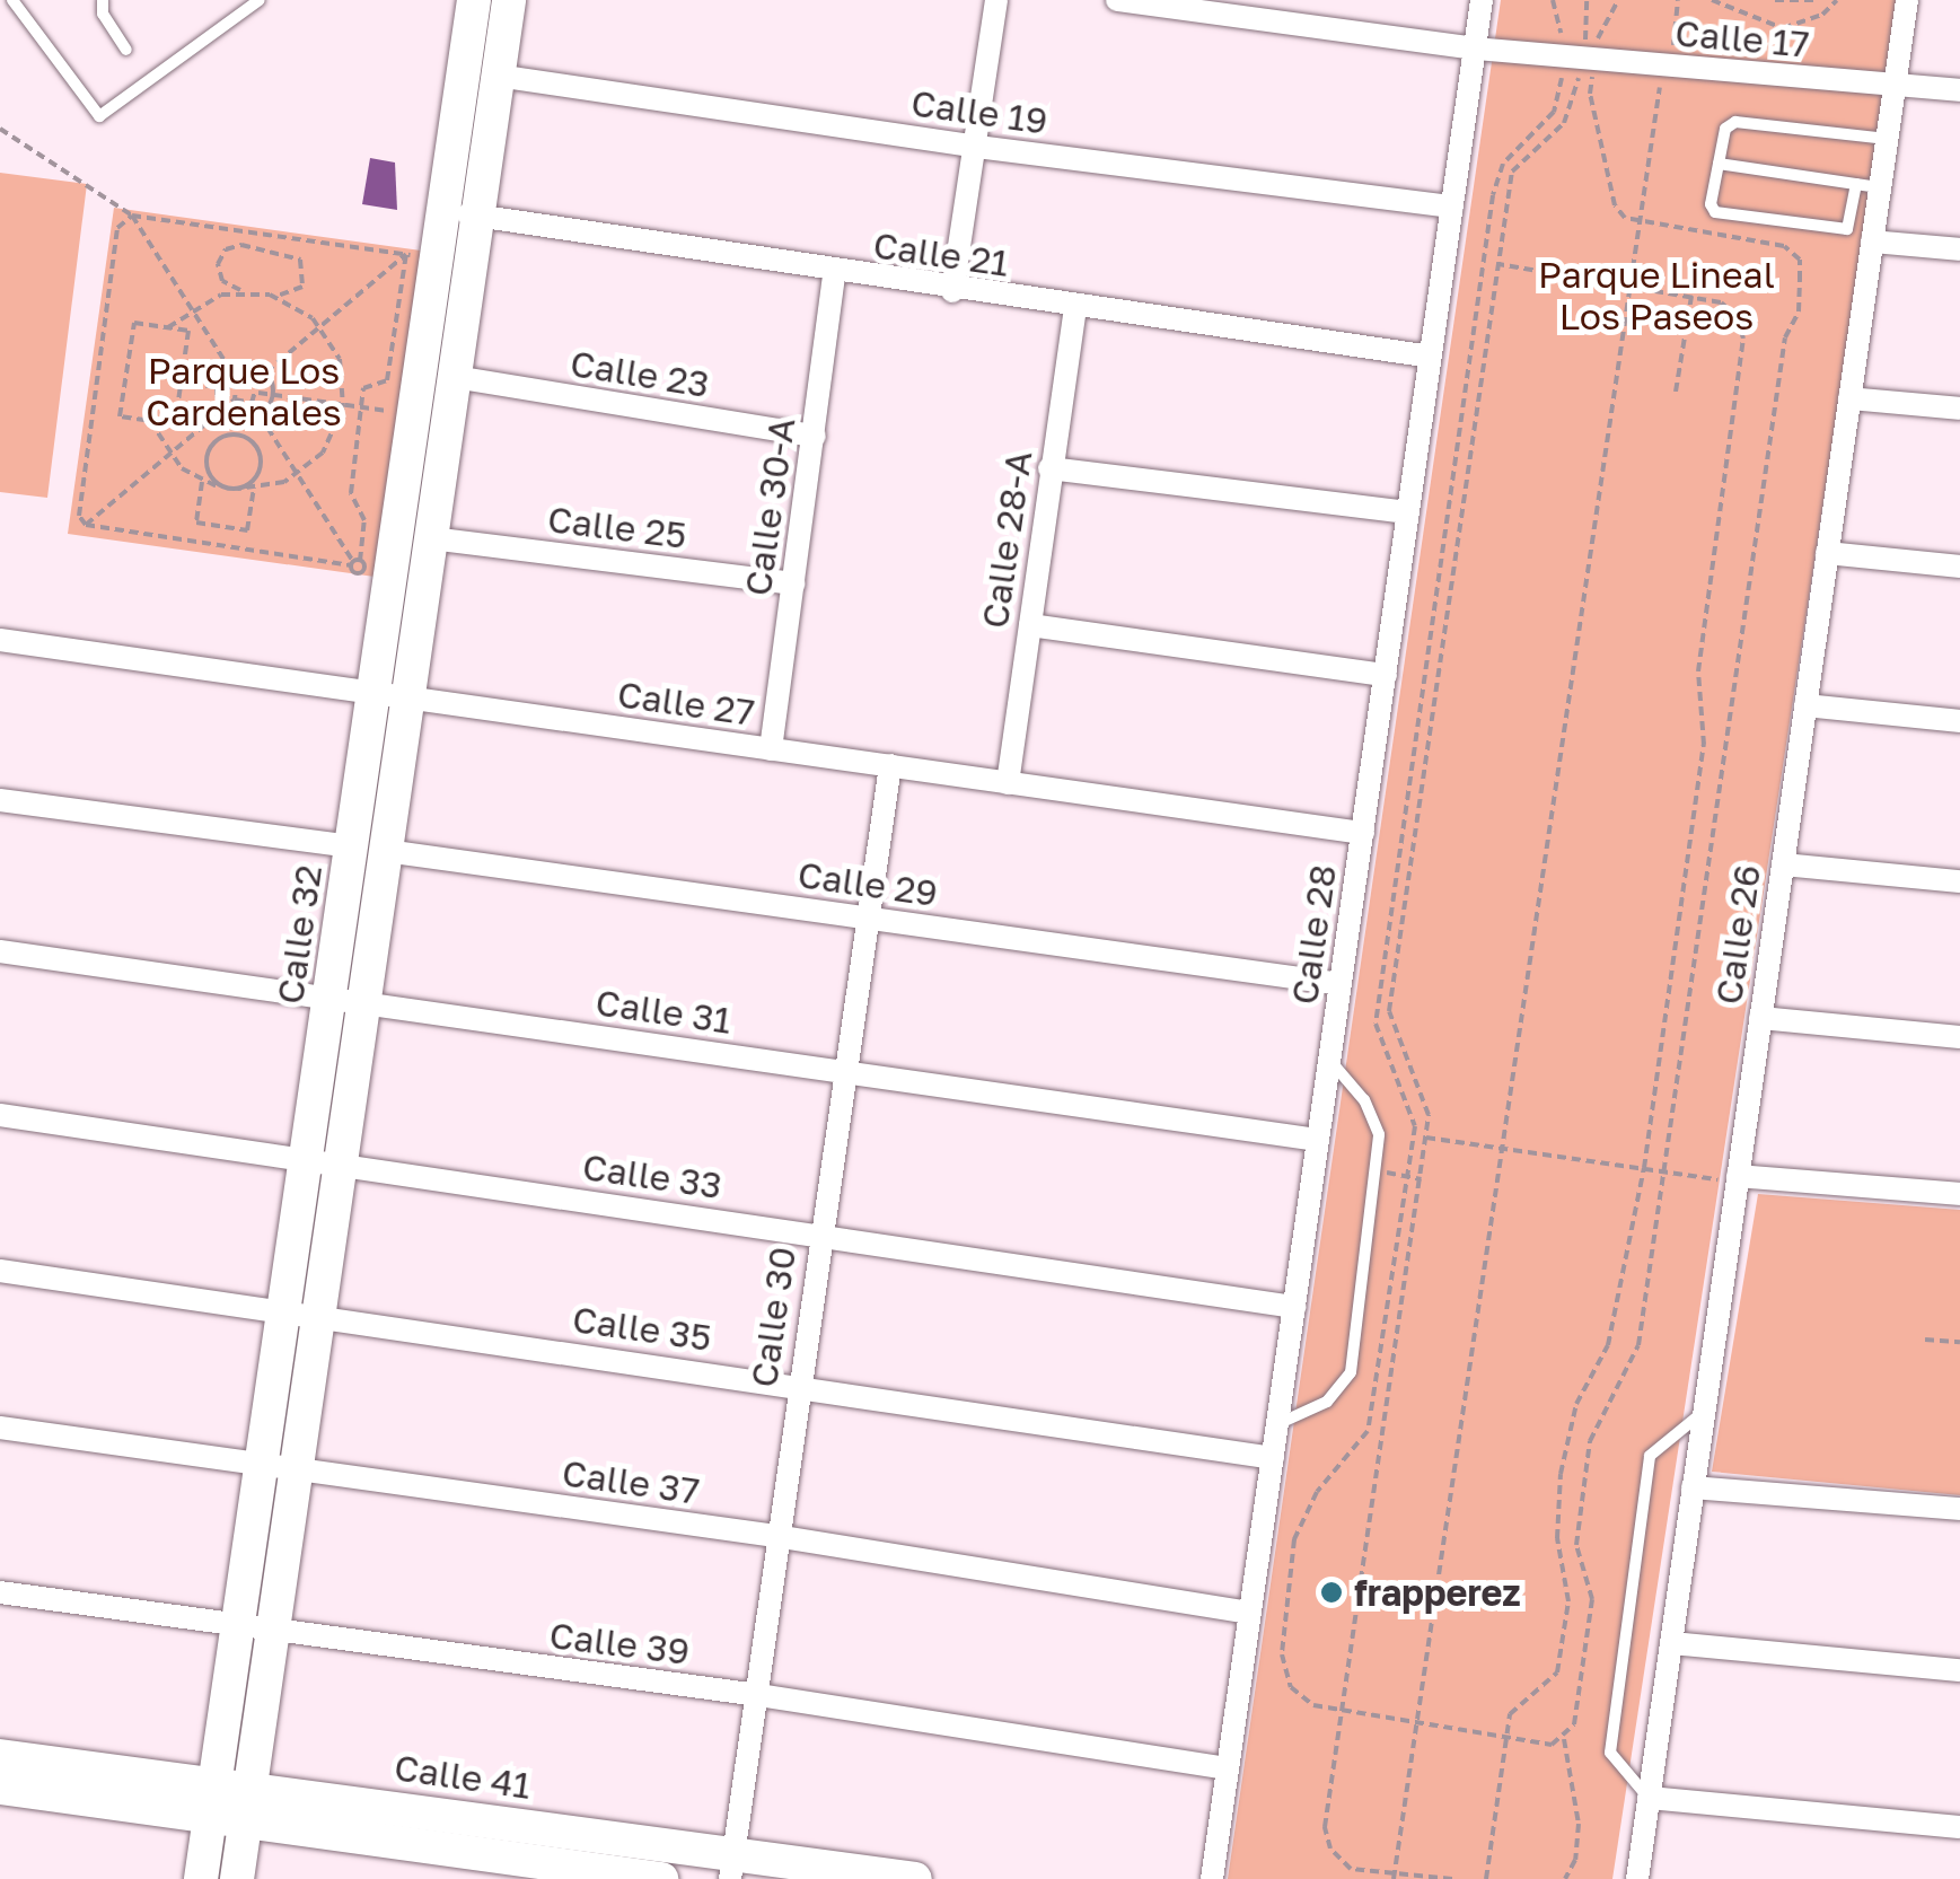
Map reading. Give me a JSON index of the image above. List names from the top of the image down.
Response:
{
  "streets": {
    "street": [
      "Calle 17",
      "Calle 19",
      "Calle 21",
      "Calle 23",
      "Calle 30-A",
      "Calle 25",
      "Calle 28-A",
      "Calle 27",
      "Calle 29",
      "Calle 32",
      "Calle 28",
      "Calle 26",
      "Calle 31",
      "Calle 33",
      "Calle 30",
      "Calle 35",
      "Calle 37",
      "Calle 39",
      "Calle 41"
    ]
  },
  "crossings": [
    ["Calle 17", "Calle 28"],
    ["Calle 17", "Calle 26"],
    ["Calle 19", "Calle 32"],
    ["Calle 19", "Calle 28"],
    ["Calle 21", "Calle 30-A"],
    ["Calle 21", "Calle 28-A"],
    ["Calle 21", "Calle 32"],
    ["Calle 21", "Calle 28"],
    ["Calle 23", "Calle 30-A"],
    ["Calle 23", "Calle 32"],
    ["Calle 30-A", "Calle 25"],
    ["Calle 30-A", "Calle 27"],
    ["Calle 25", "Calle 32"],
    ["Calle 28-A", "Calle 27"],
    ["Calle 27", "Calle 32"],
    ["Calle 27", "Calle 28"],
    ["Calle 27", "Calle 30"],
    ["Calle 29", "Calle 32"],
    ["Calle 29", "Calle 28"],
    ["Calle 29", "Calle 30"],
    ["Calle 32", "Calle 31"],
    ["Calle 32", "Calle 33"],
    ["Calle 32", "Calle 35"],
    ["Calle 32", "Calle 37"],
    ["Calle 32", "Calle 39"],
    ["Calle 32", "Calle 41"],
    ["Calle 28", "Calle 31"],
    ["Calle 28", "Calle 33"],
    ["Calle 28", "Calle 35"],
    ["Calle 28", "Calle 37"],
    ["Calle 28", "Calle 39"],
    ["Calle 31", "Calle 30"],
    ["Calle 33", "Calle 30"],
    ["Calle 30", "Calle 35"],
    ["Calle 30", "Calle 37"],
    ["Calle 30", "Calle 39"],
    ["Calle 30", "Calle 41"]
  ],
  "parks": ["Parque Lineal Los Paseos", "Parque Los Cardenales"],
  "places": ["frapperez"]
}
